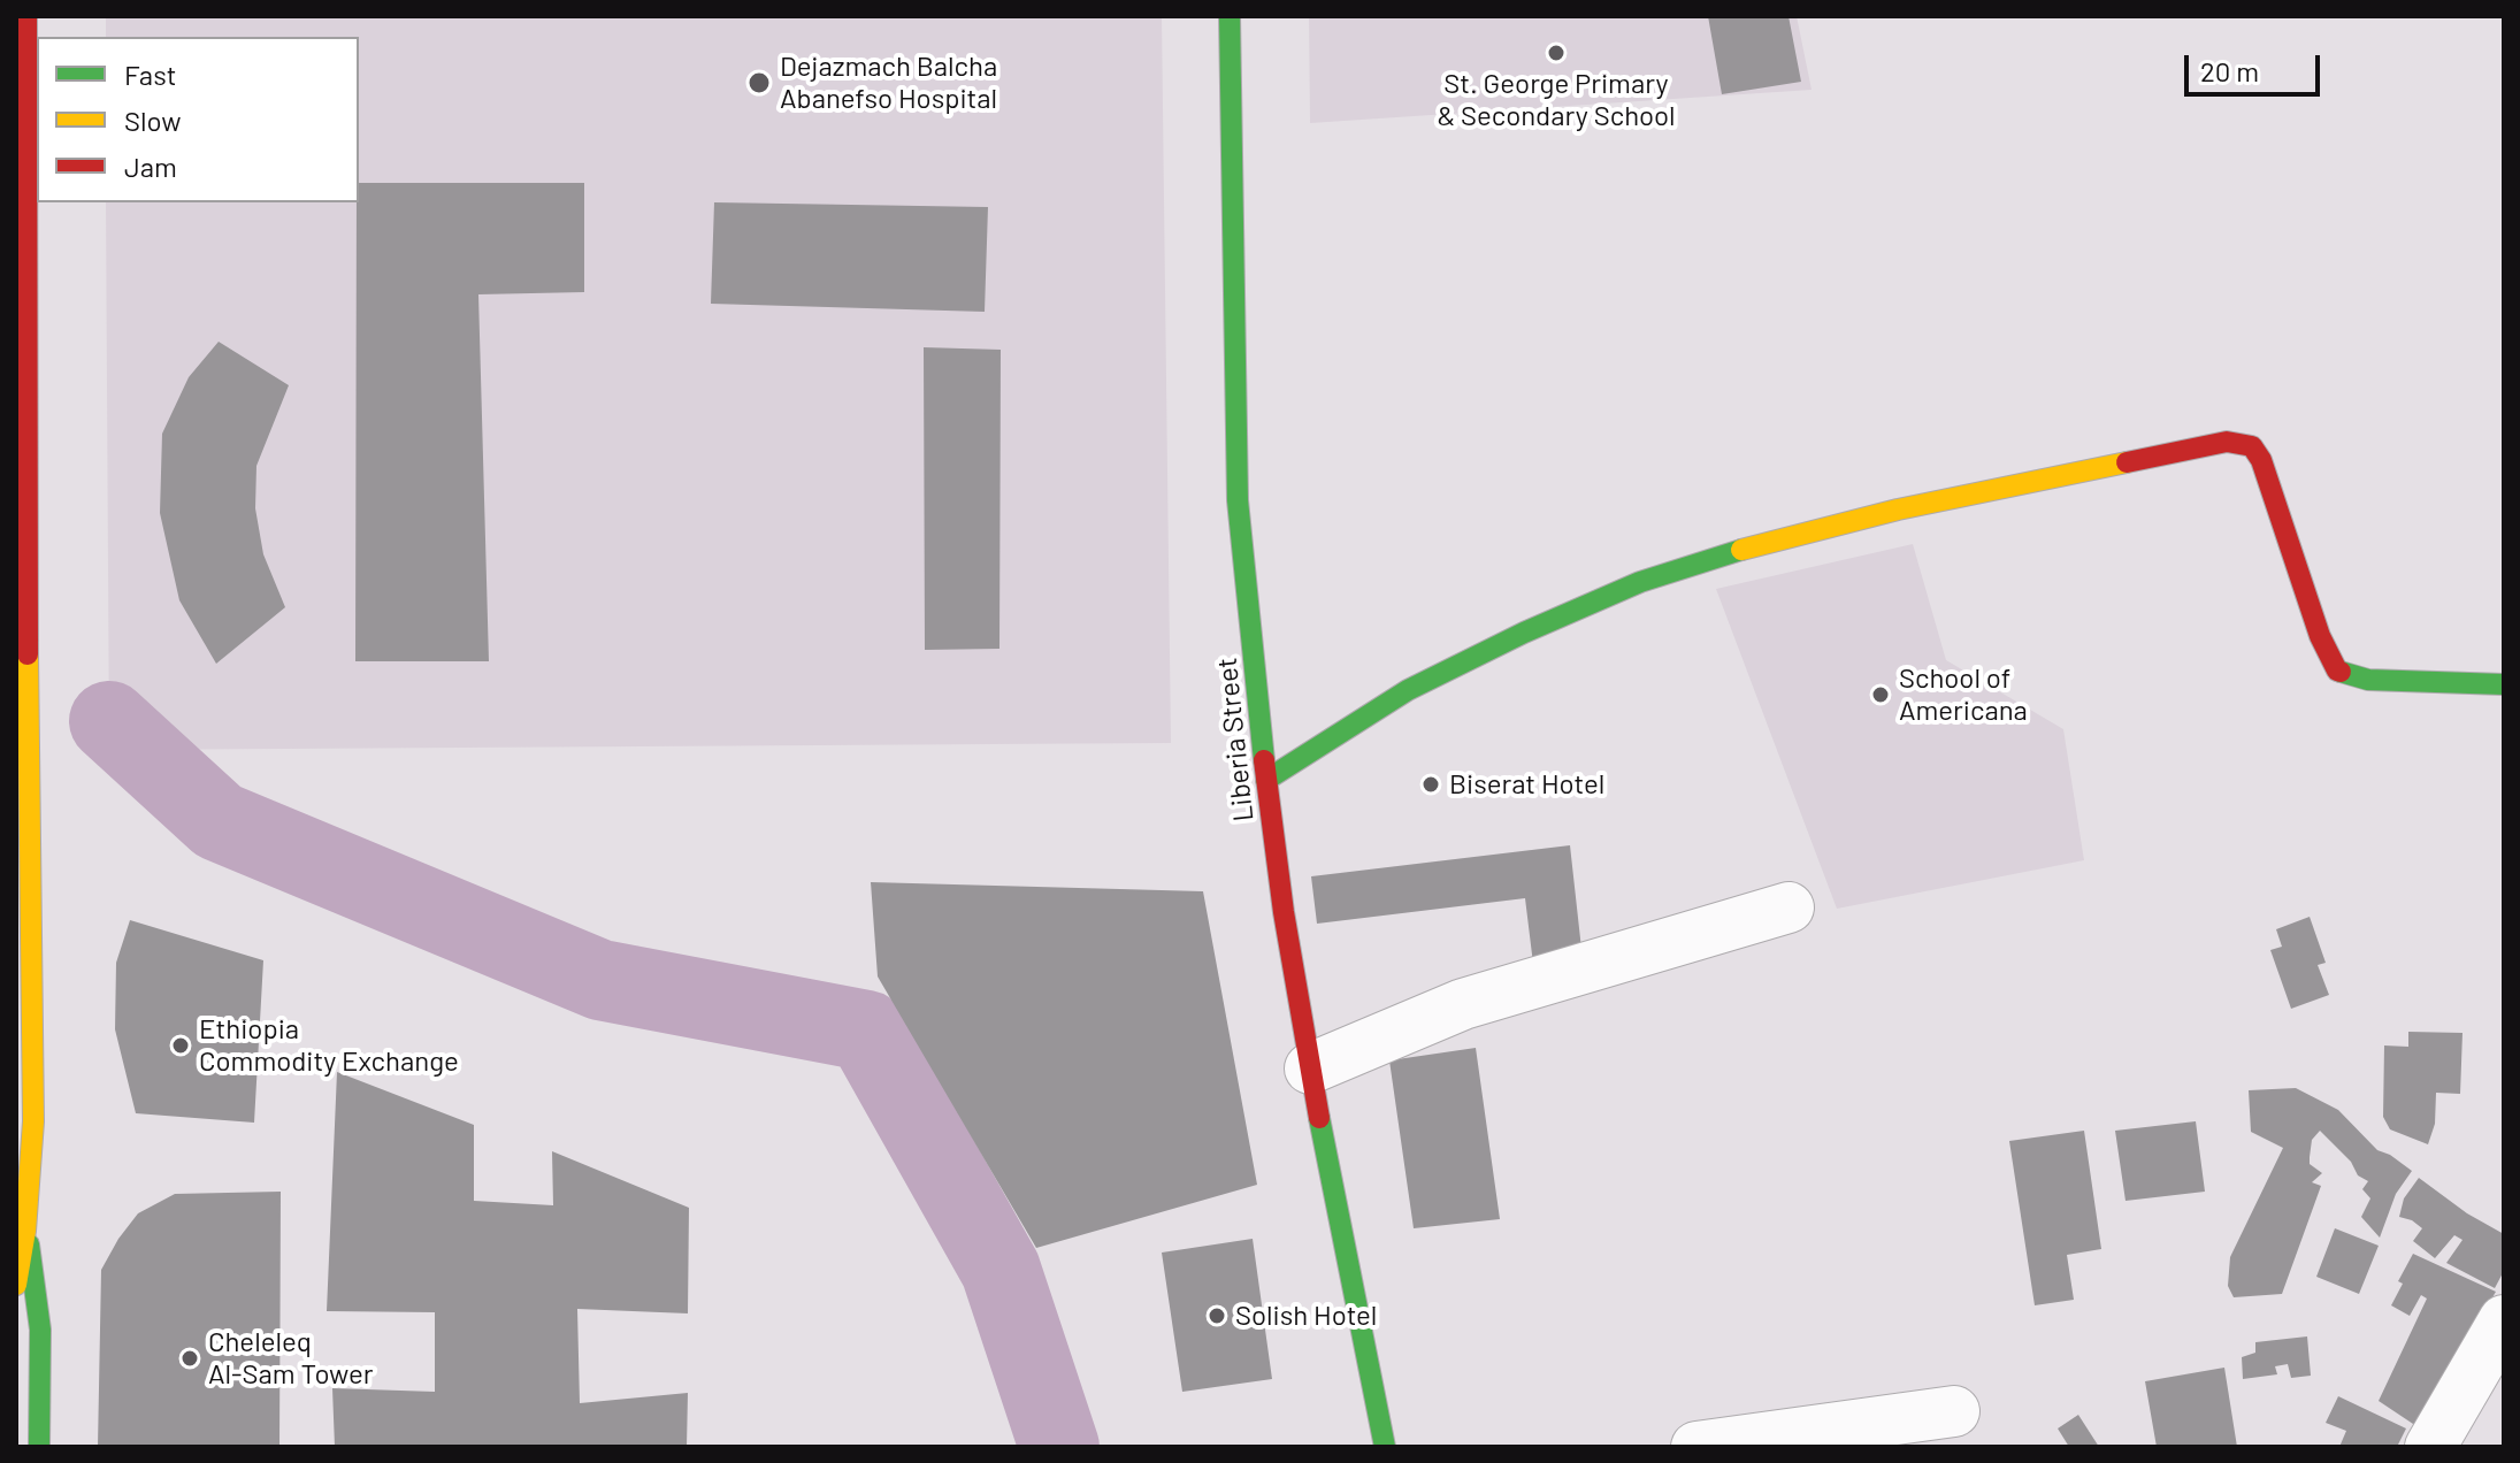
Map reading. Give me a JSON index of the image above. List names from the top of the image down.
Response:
{
  "streets": {
    "street": ["Liberia Street"]
  },
  "places": [
    "St. George Primary & Secondary School",
    "Dejazmach Balcha Abanefso Hospital",
    "School of Americana",
    "Biserat Hotel",
    "Ethiopia Commodity Exchange",
    "Solish Hotel",
    "Cheleleq Al-Sam Tower"
  ],
  "legend": ["Fast", "Slow", "Jam"],
  "scale_bar": "20 m"
}
